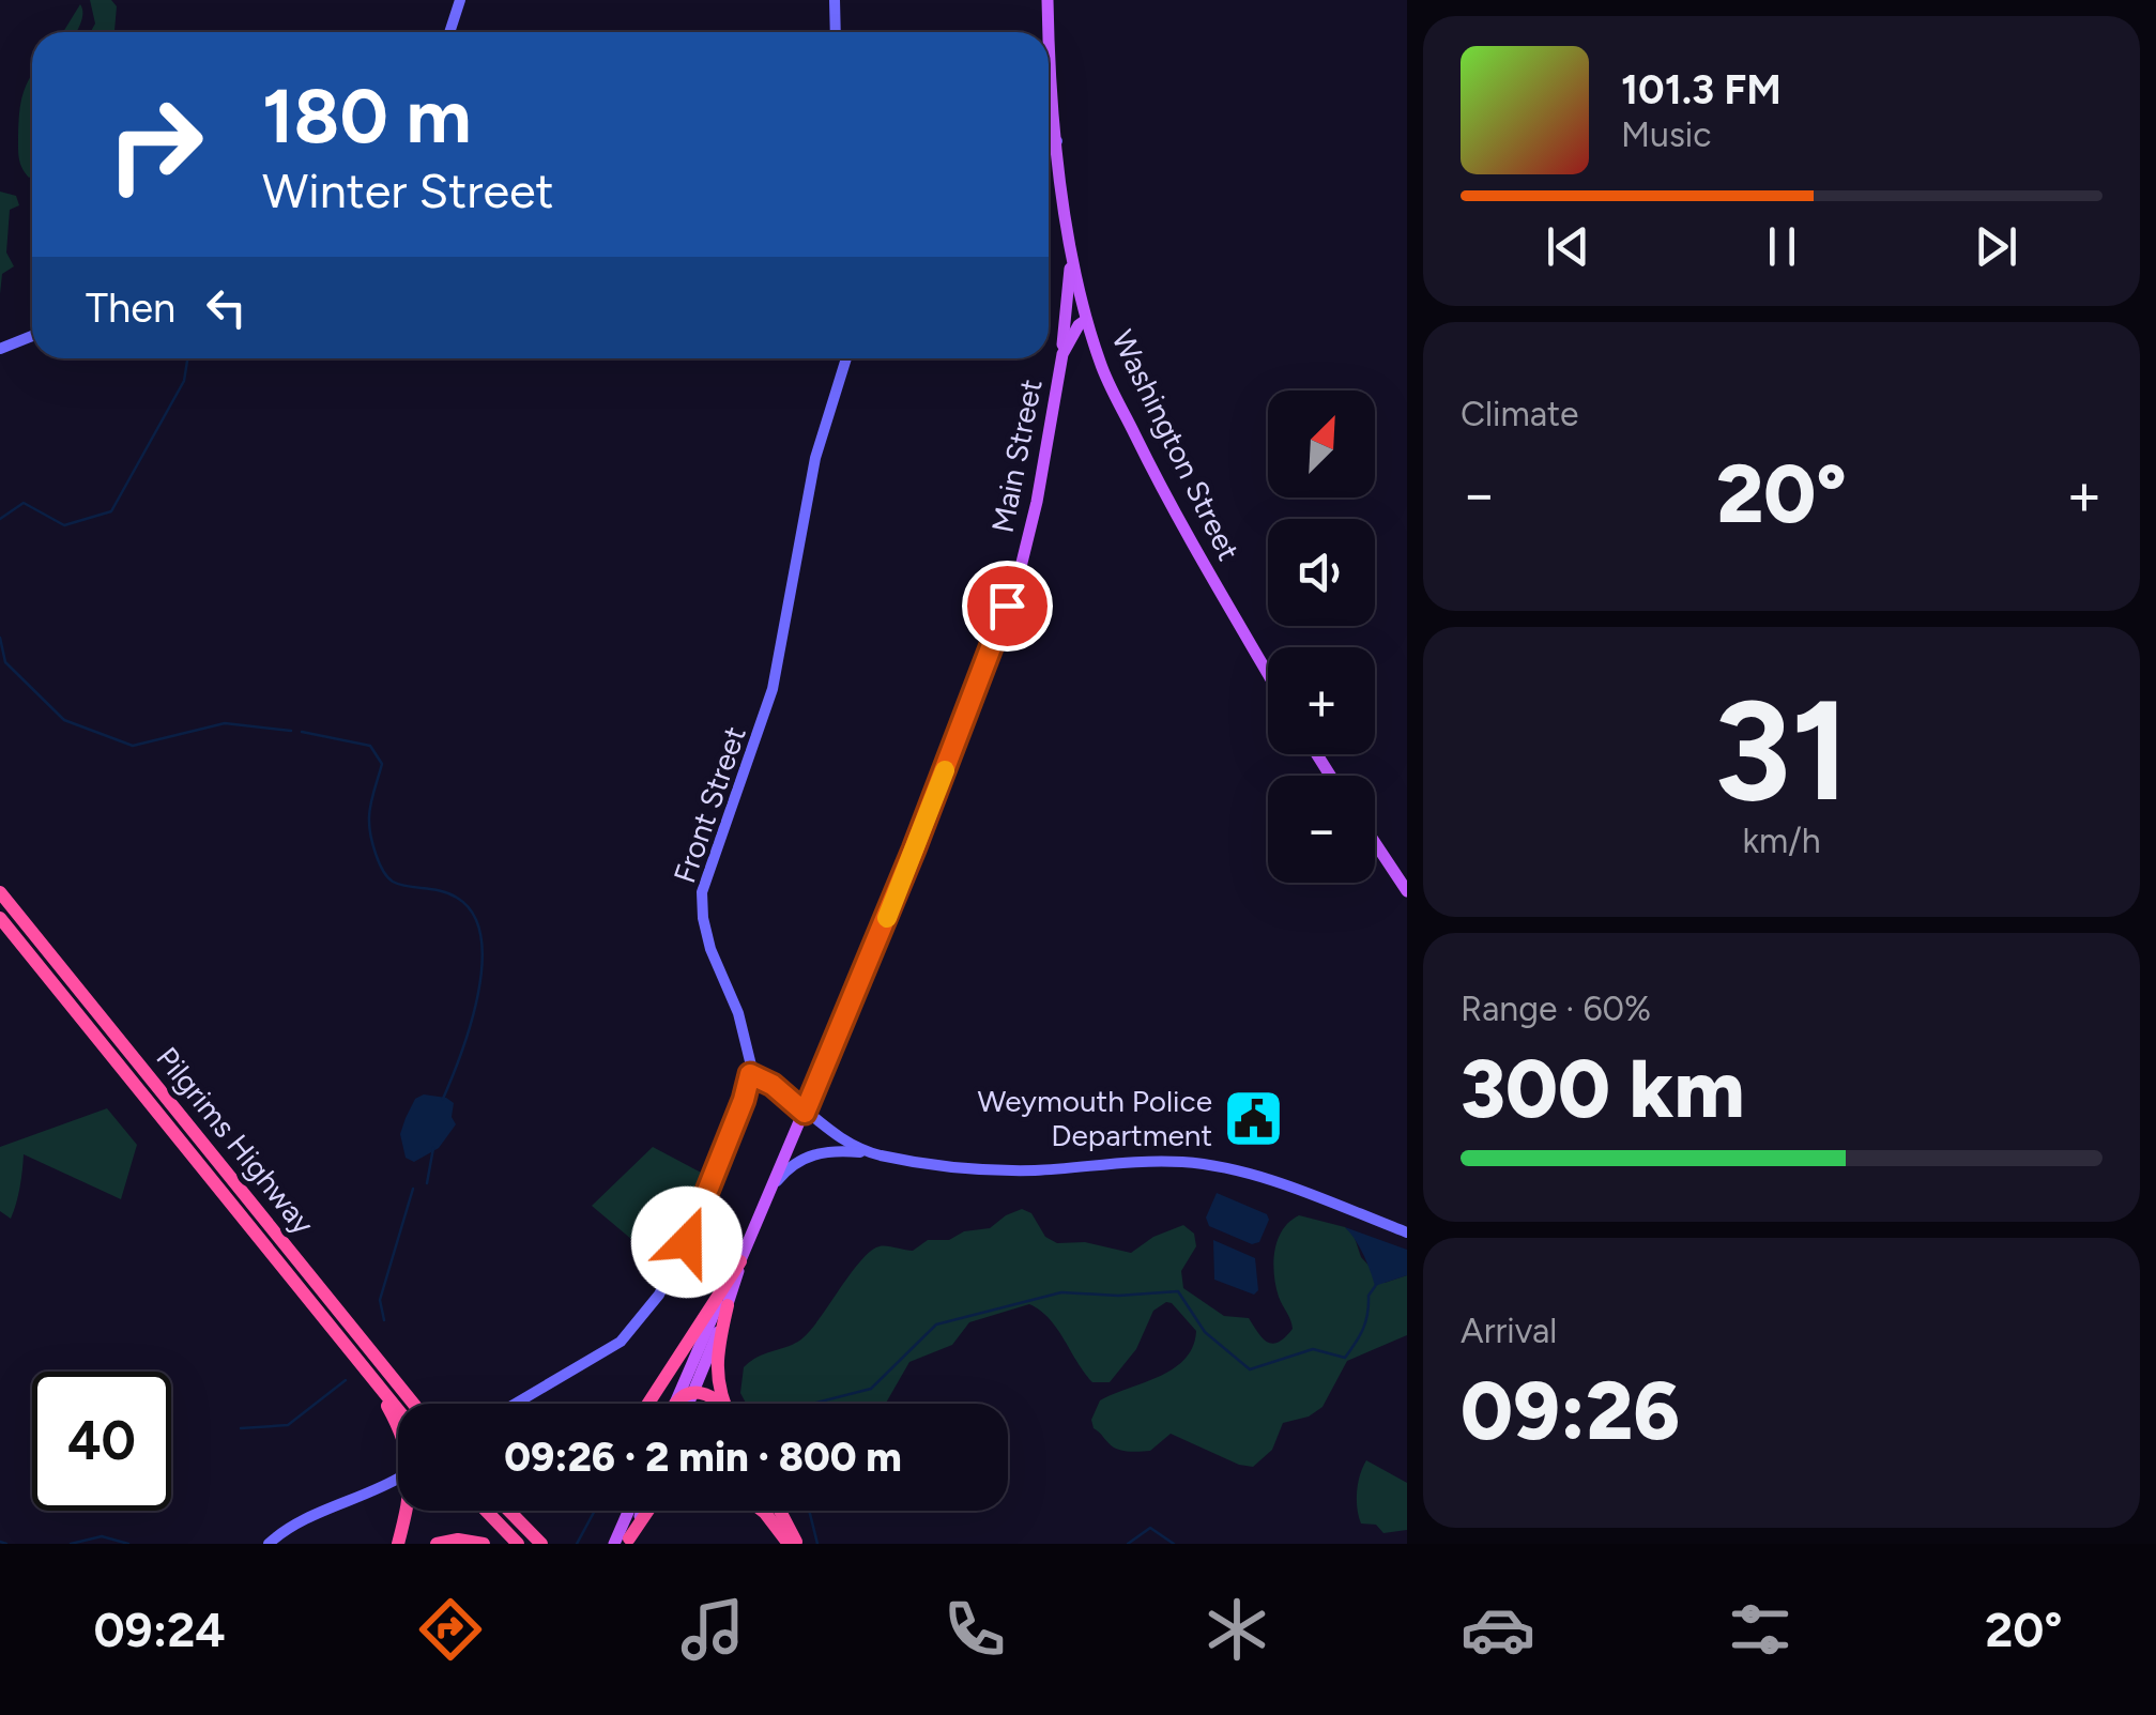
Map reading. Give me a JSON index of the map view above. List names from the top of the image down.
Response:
{
  "streets": {
    "highway": ["Pilgrims Highway"],
    "main road": ["Washington Street", "Main Street"],
    "street": ["Front Street"]
  },
  "crossings": [
    ["Washington Street", "Main Street"]
  ],
  "places": {
    "public building": ["Weymouth Police Department"]
  },
  "north": "top right",
  "page": {
    "turn": ["180 m", "Winter Street"],
    "song": ["101.3 FM", "Music"],
    "then": "Then",
    "tile": [
      "Climate",
      ["31", "km/h"],
      ["Range · 60%", "300 km"],
      ["Arrival", "09:26"]
    ],
    "map_buttons": ["+", "−"],
    "heat": ["−", "20°", "+"],
    "limit": "40",
    "trip": "09:26 · 2 min · 800 m",
    "tabs": ["09:24", "20°"]
  }
}
